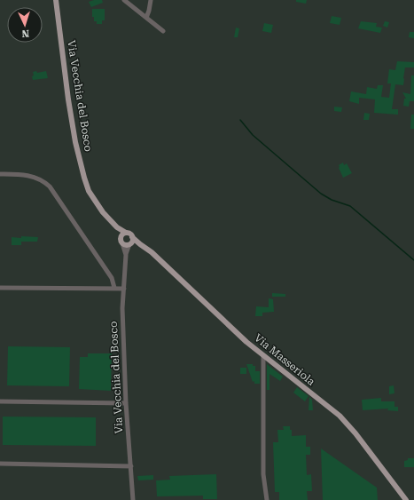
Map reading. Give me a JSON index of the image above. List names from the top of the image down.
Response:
{
  "streets": {
    "main road": ["Via Vecchia del Bosco", "Via Masseriola"]
  },
  "north": "bottom"
}
